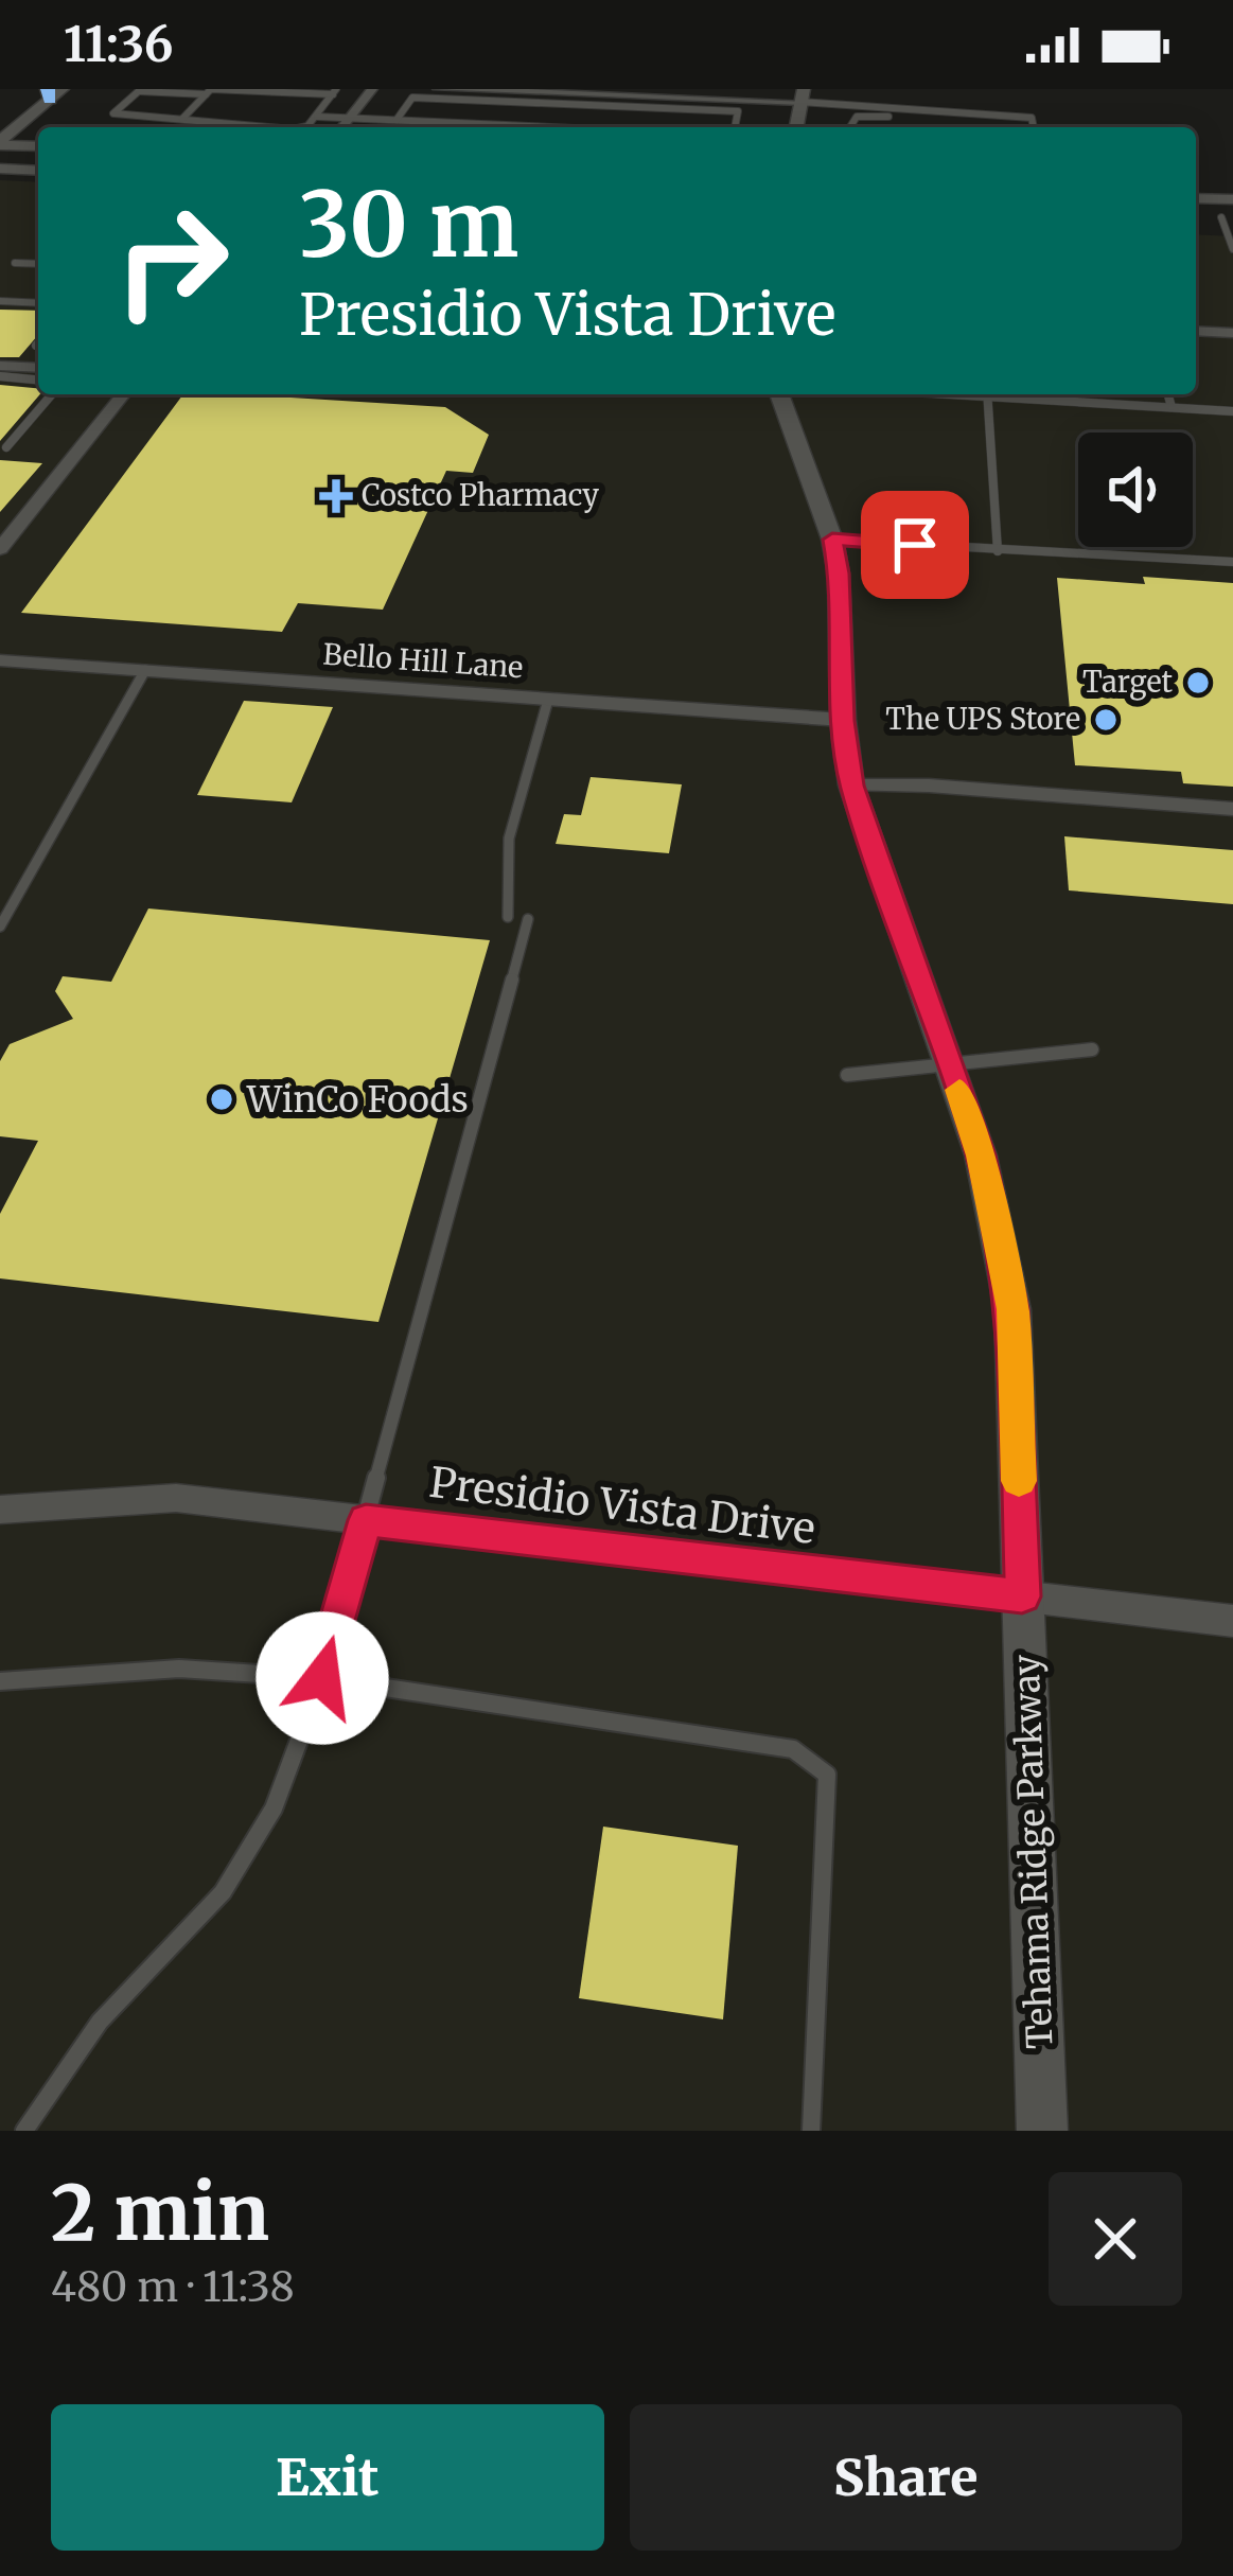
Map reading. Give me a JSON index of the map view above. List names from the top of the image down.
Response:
{
  "streets": {
    "street": ["Bello Hill Lane", "Presidio Vista Drive", "Tehama Ridge Parkway"]
  },
  "crossings": [
    ["Bello Hill Lane", "Tehama Ridge Parkway"],
    ["Presidio Vista Drive", "Tehama Ridge Parkway"]
  ],
  "places": {
    "health": ["Costco Pharmacy"],
    "other": ["Target", "The UPS Store", "WinCo Foods"]
  },
  "page": {
    "status": "11:36",
    "turn": ["30 m", "Presidio Vista Drive"],
    "heading": ["2 min", "480 m · 11:38"],
    "buttons": ["Exit", "Share"]
  }
}
